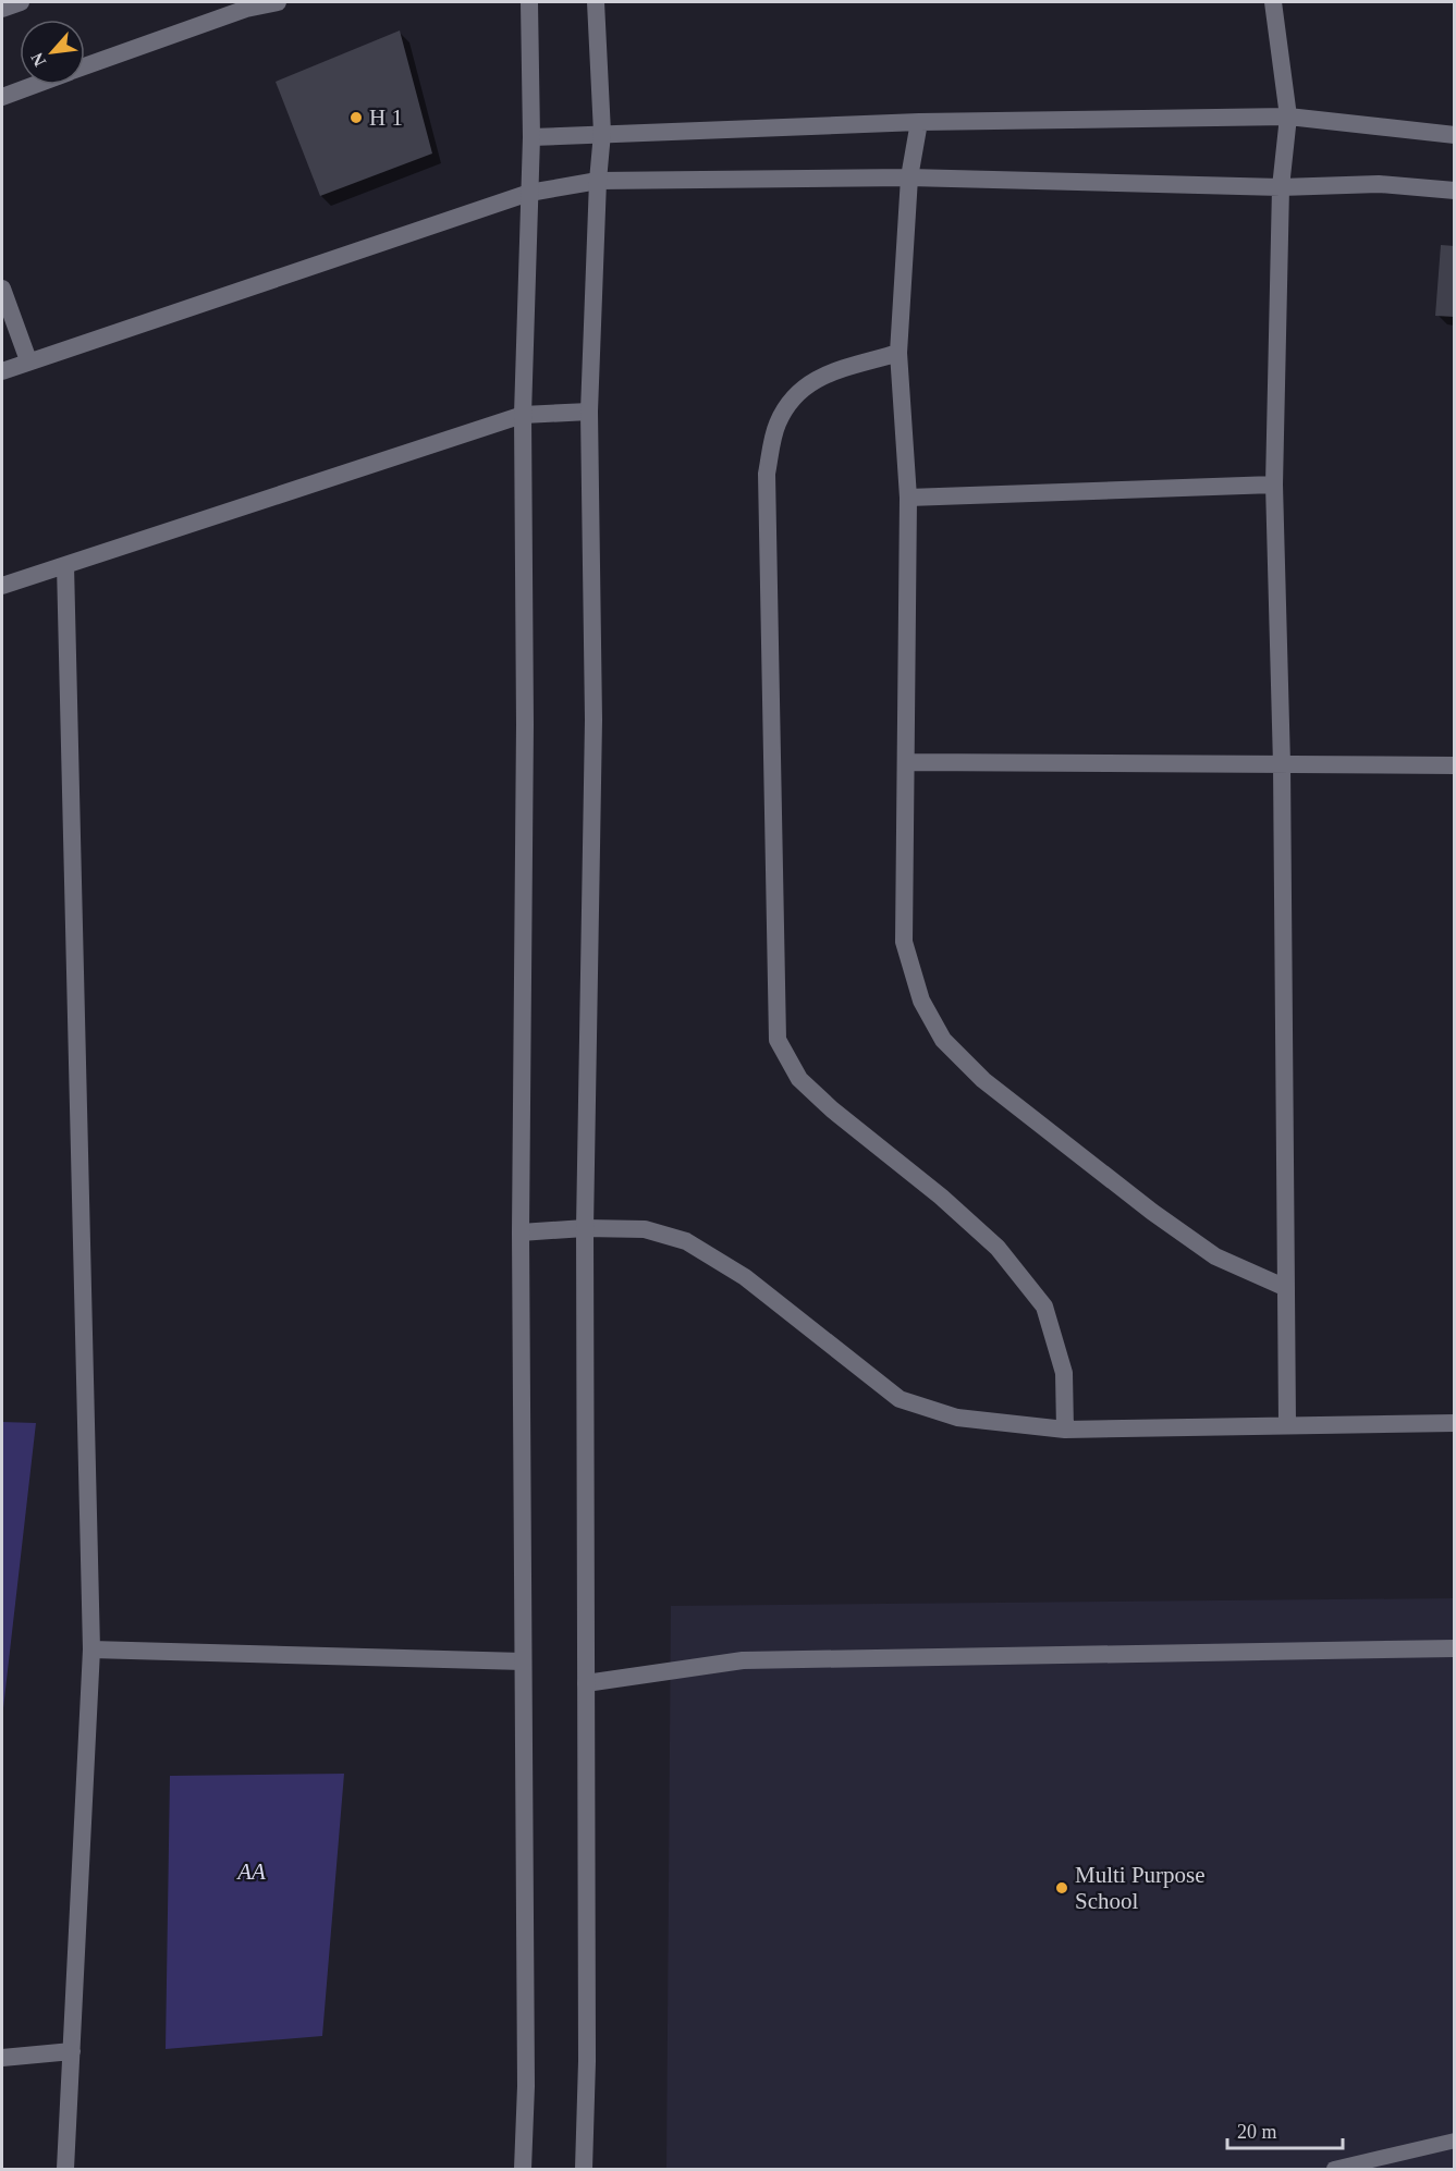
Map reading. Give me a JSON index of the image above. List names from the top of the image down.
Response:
{
  "parks": ["AA"],
  "places": ["H 1", "Multi Purpose School"],
  "scale_bar": "20 m",
  "north": "bottom left"
}
